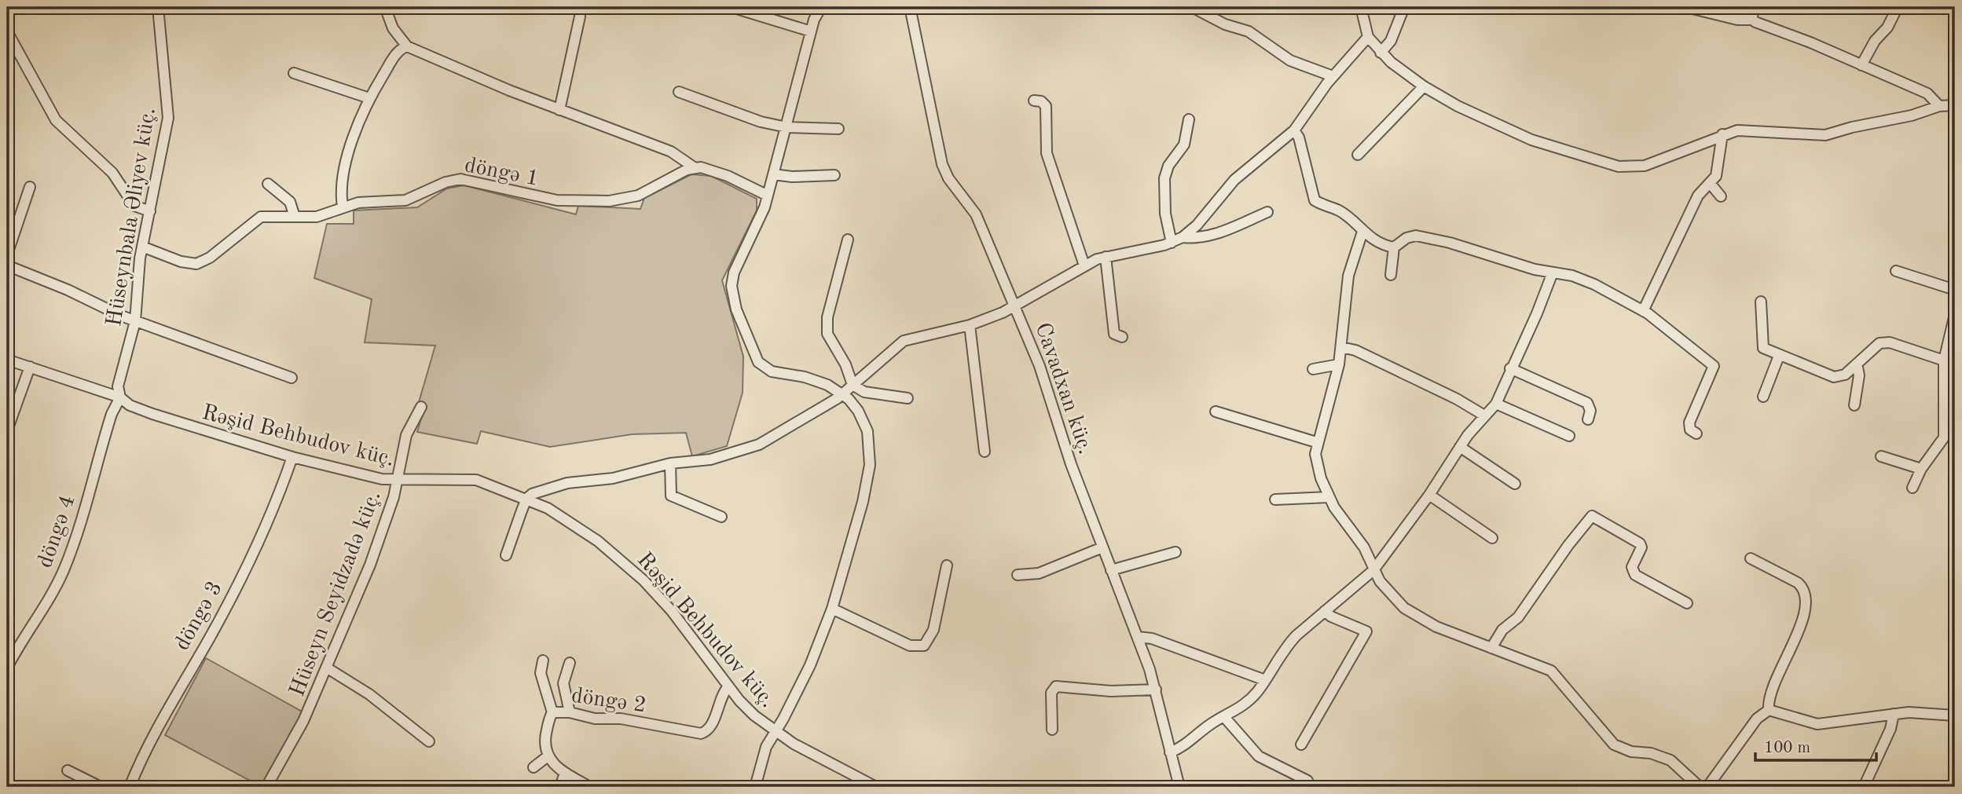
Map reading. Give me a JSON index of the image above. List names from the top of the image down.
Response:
{
  "streets": {
    "street": [
      "döngə 1",
      "Hüseynbala Əliyev küç.",
      "Cavadxan küç.",
      "Rəşid Behbudov küç.",
      "döngə 4",
      "Hüseyn Seyidzadə küç.",
      "döngə 3",
      "döngə 2"
    ]
  },
  "crossings": [
    ["döngə 1", "Hüseynbala Əliyev küç."],
    ["Hüseynbala Əliyev küç.", "Rəşid Behbudov küç."],
    ["Hüseynbala Əliyev küç.", "döngə 4"],
    ["Rəşid Behbudov küç.", "döngə 4"],
    ["Rəşid Behbudov küç.", "Hüseyn Seyidzadə küç."],
    ["Rəşid Behbudov küç.", "döngə 3"],
    ["Rəşid Behbudov küç.", "döngə 2"]
  ],
  "scale_bar": "100 m"
}
